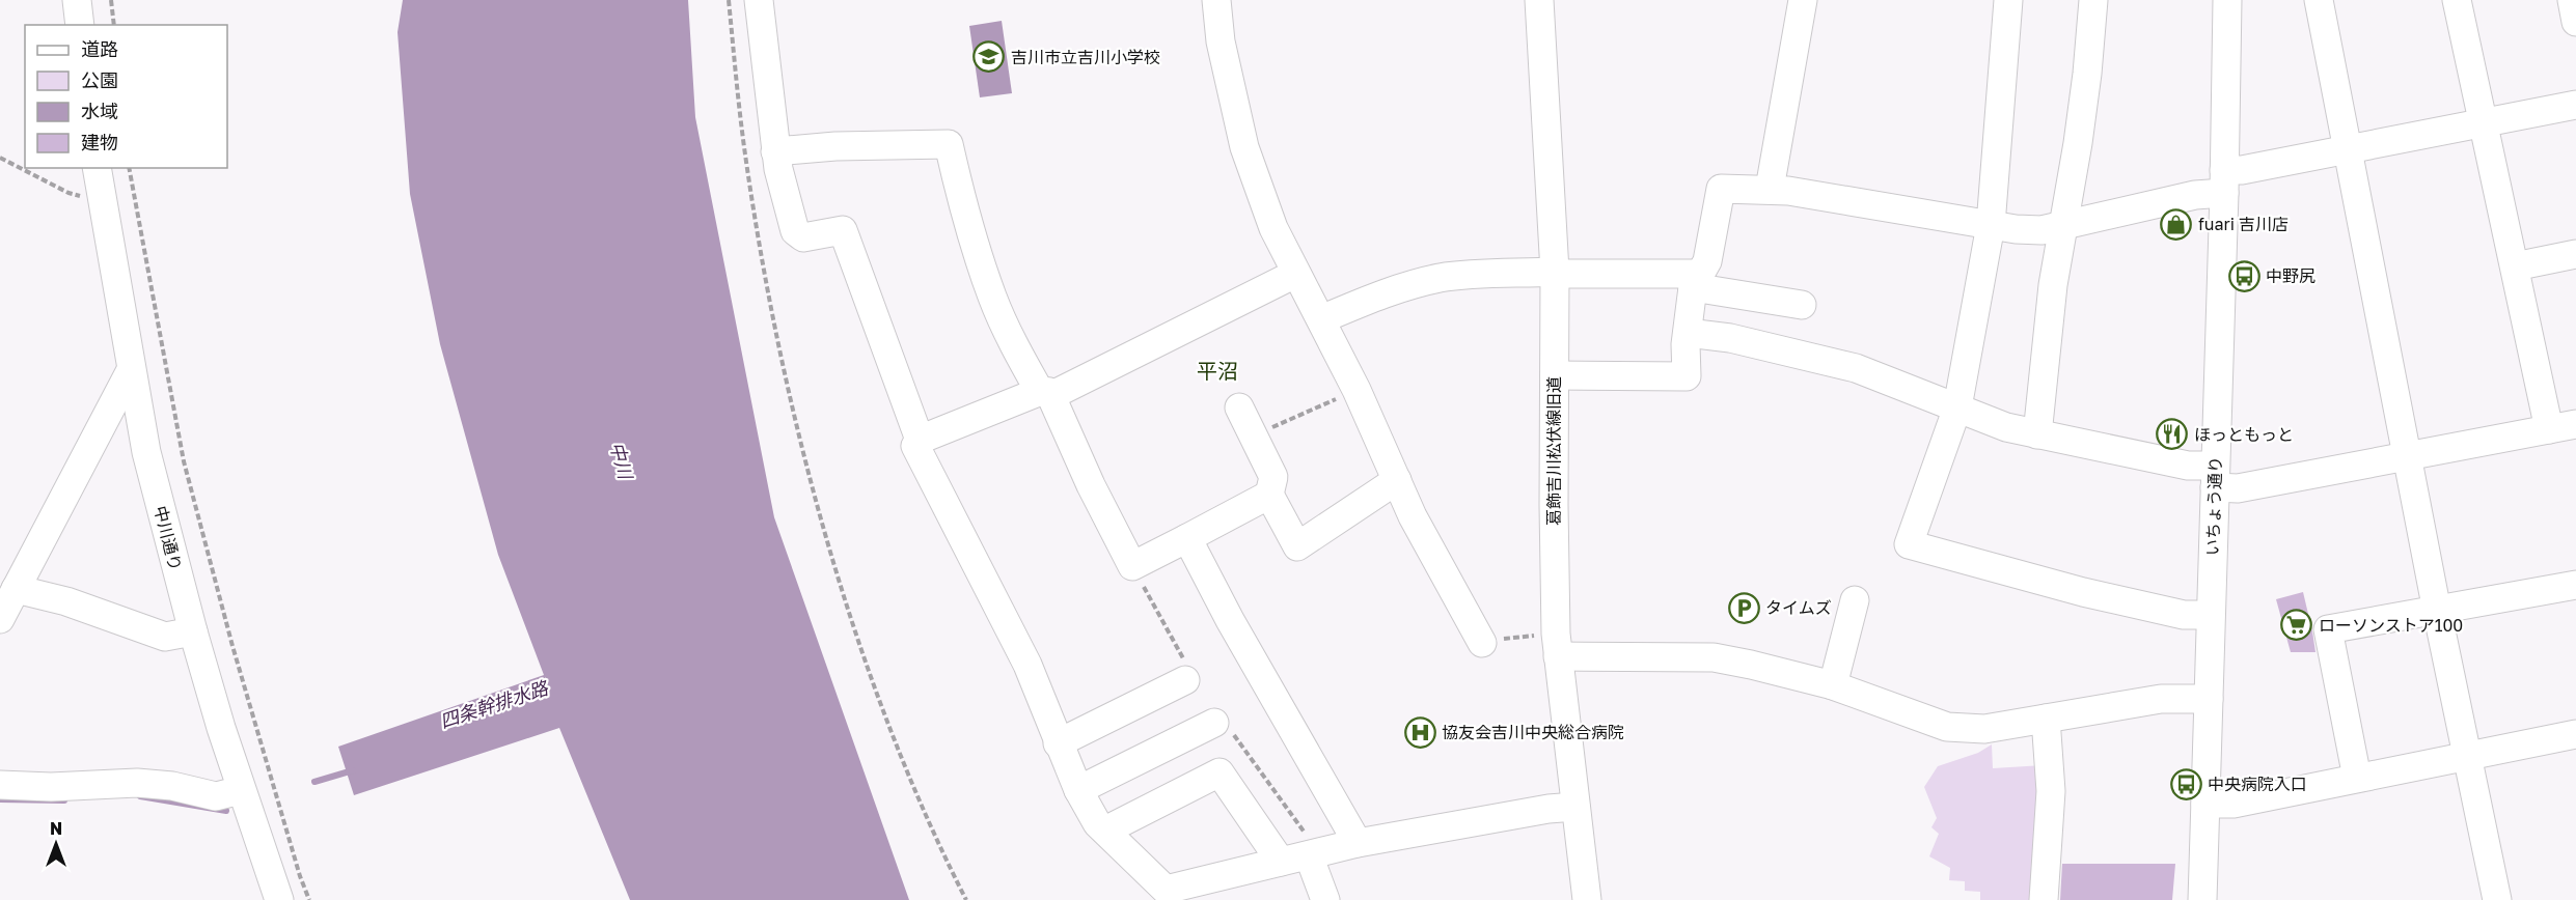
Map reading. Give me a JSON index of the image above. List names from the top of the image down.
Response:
{
  "streets": {
    "street": ["葛飾吉川松伏線旧道", "いちょう通り", "中川通り"]
  },
  "districts": ["平沼"],
  "water": ["中川", "四条幹排水路"],
  "places": {
    "school or university": ["吉川市立吉川小学校"],
    "shop": ["fuari 吉川店"],
    "bus stop": ["中野尻", "中央病院入口"],
    "restaurant": ["ほっともっと"],
    "parking": ["タイムズ"],
    "supermarket": ["ローソンストア100"],
    "hospital": ["協友会吉川中央総合病院"]
  },
  "legend": [
    "道路",
    "公園",
    "水域",
    "建物"
  ],
  "north": "top"
}
